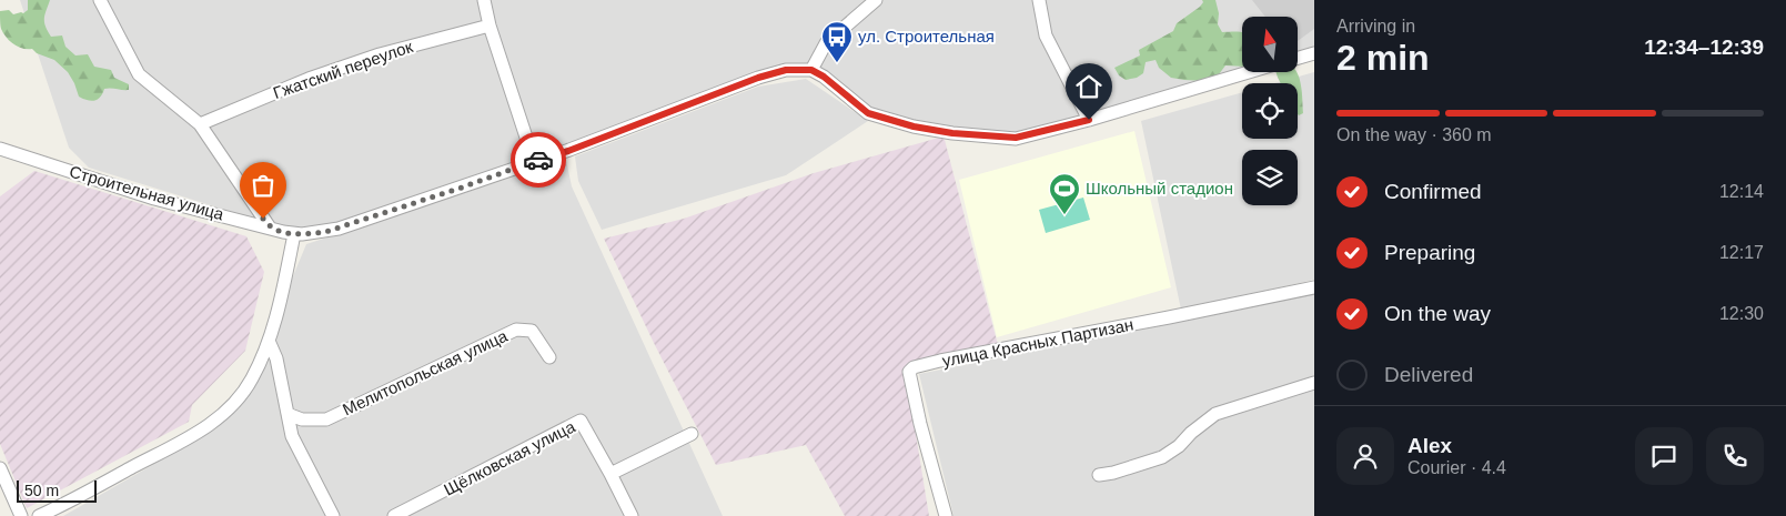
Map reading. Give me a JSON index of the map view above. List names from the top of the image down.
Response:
{
  "streets": {
    "street": [
      "Гжатский переулок",
      "Строительная улица",
      "улица Красных Партизан",
      "Мелитопольская улица",
      "Щёлковская улица"
    ]
  },
  "places": {
    "bus stop": ["ул. Строительная"],
    "sports": ["Школьный стадион"]
  },
  "scale_bar": "50 m",
  "north": "top",
  "page": {
    "heading": ["2 min", "Arriving in", "12:34–12:39"],
    "panel": ["Alex", "Courier · 4.4"],
    "bar": "On the way · 360 m",
    "list": [
      ["Confirmed", "12:14"],
      ["Preparing", "12:17"],
      ["On the way", "12:30"],
      "Delivered"
    ],
    "scale": "50 m"
  }
}
